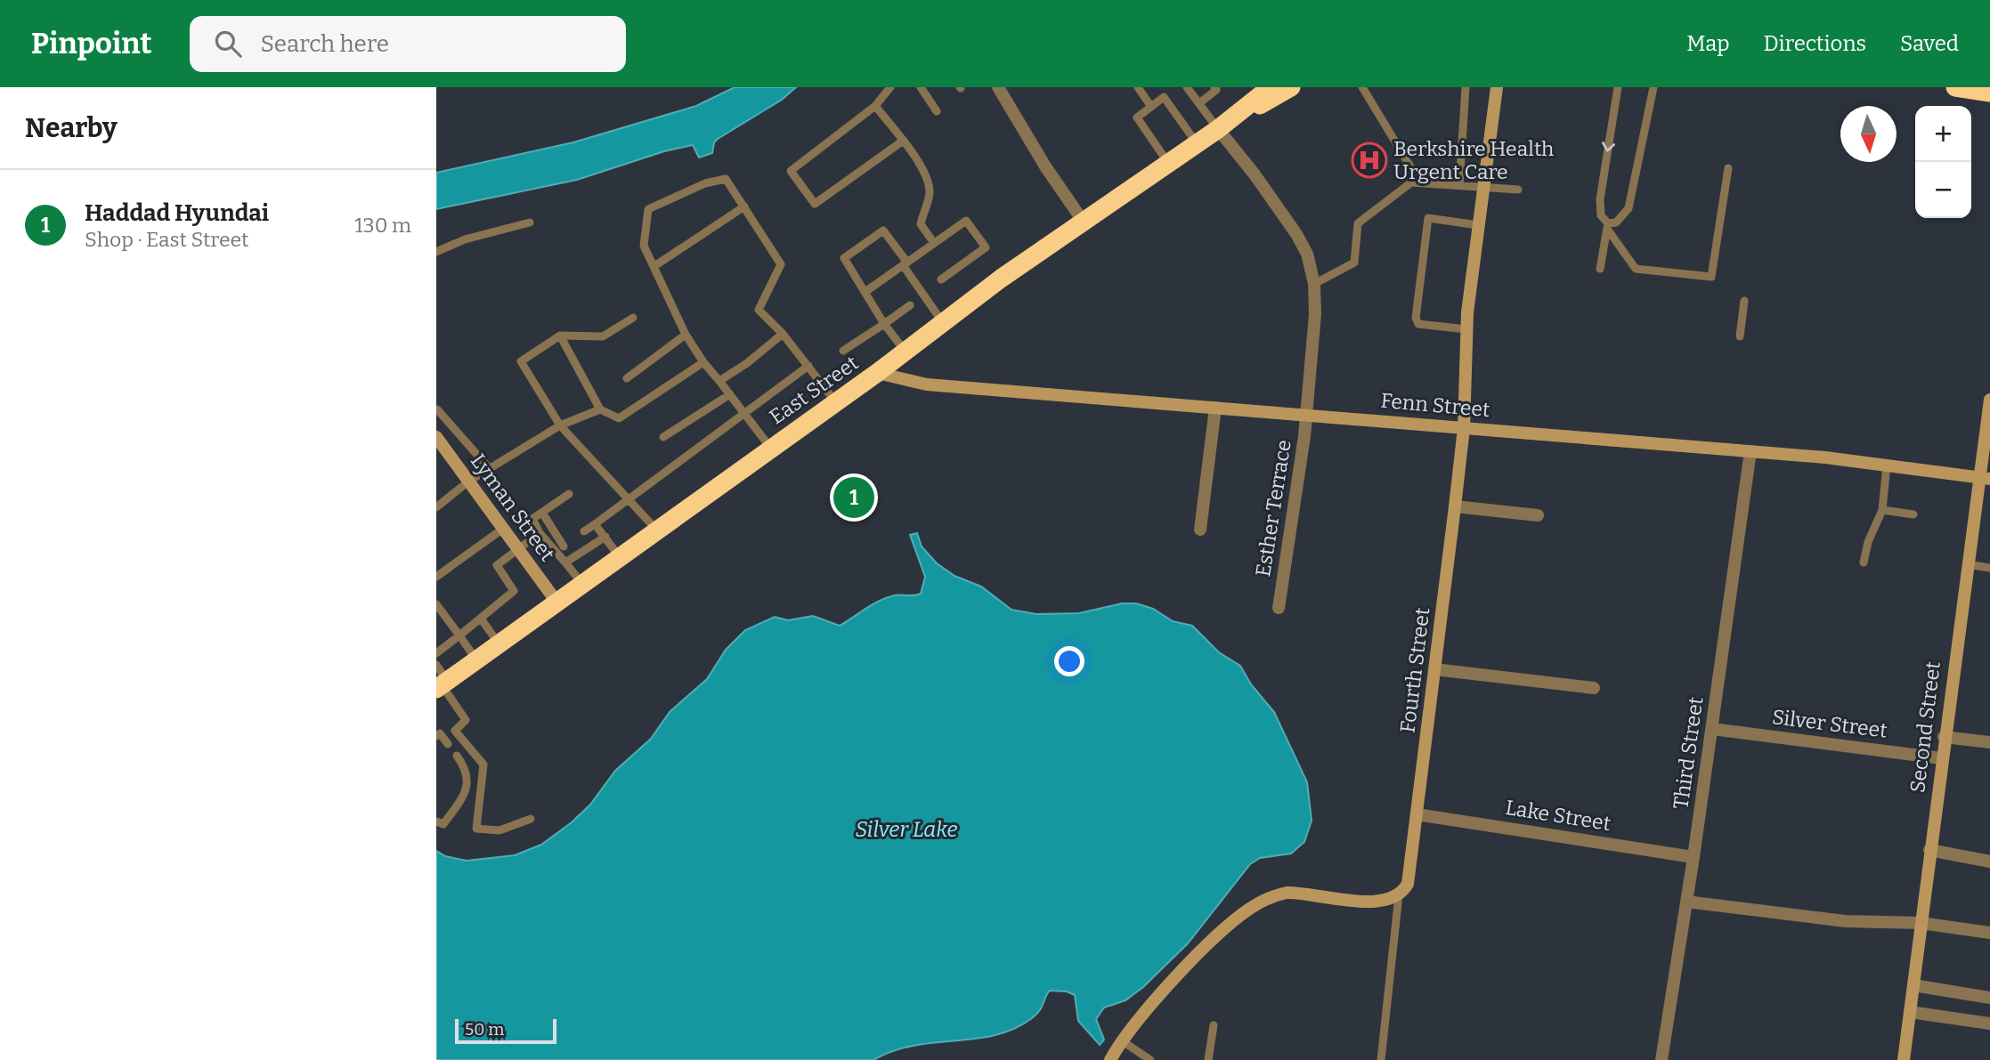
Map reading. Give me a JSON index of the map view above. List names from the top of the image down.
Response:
{
  "streets": {
    "highway": ["East Street"],
    "street": [
      "Fenn Street",
      "Lyman Street",
      "Esther Terrace",
      "Fourth Street",
      "Silver Street",
      "Second Street",
      "Third Street",
      "Lake Street"
    ]
  },
  "crossings": [
    ["East Street", "Fenn Street"],
    ["East Street", "Lyman Street"],
    ["East Street", "Esther Terrace"],
    ["Fenn Street", "Esther Terrace"],
    ["Fenn Street", "Fourth Street"],
    ["Fenn Street", "Second Street"],
    ["Fenn Street", "Third Street"],
    ["Fourth Street", "Lake Street"],
    ["Silver Street", "Second Street"],
    ["Silver Street", "Third Street"],
    ["Third Street", "Lake Street"]
  ],
  "water": ["Silver Lake"],
  "places": {
    "hospital": ["Berkshire Health Urgent Care"]
  },
  "scale_bar": "50 m",
  "north": "bottom",
  "page": {
    "header": "Pinpoint",
    "search": "Search here",
    "nav": ["Map", "Directions", "Saved"],
    "heading": "Nearby",
    "map_buttons": ["+", "−"],
    "list": [
      {
        "mark": "1",
        "name": "Haddad Hyundai",
        "note": "Shop · East Street",
        "value": "130 m"
      }
    ],
    "pins": "1",
    "scale": "50 m"
  }
}
